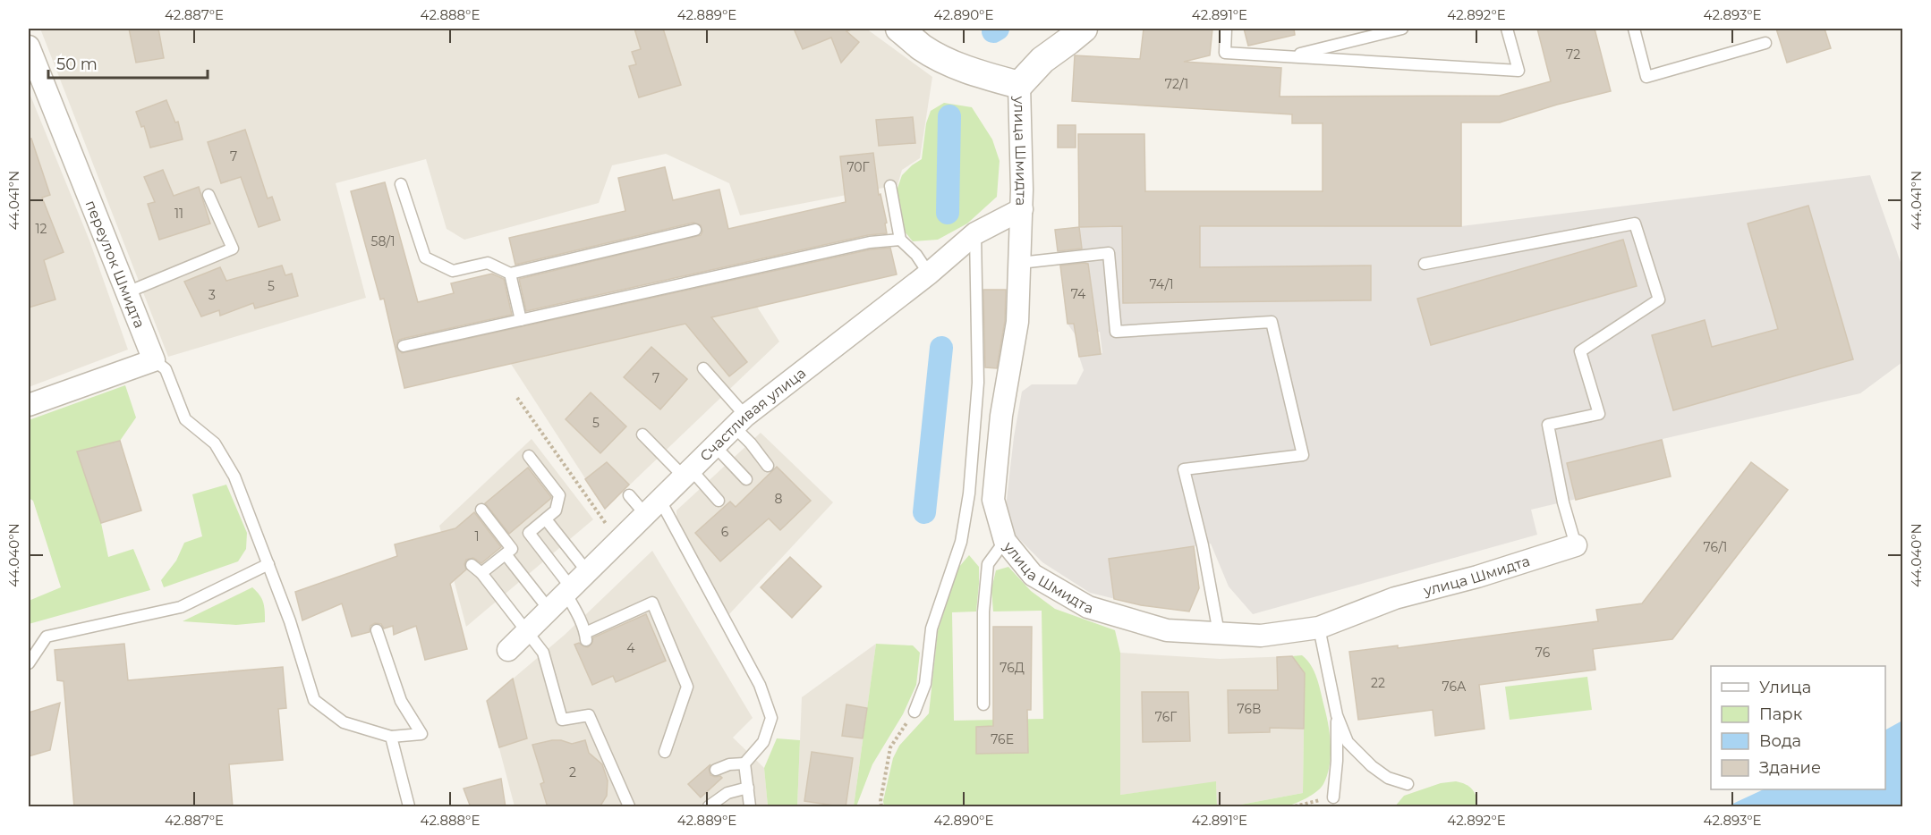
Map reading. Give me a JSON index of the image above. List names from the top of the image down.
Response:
{
  "streets": {
    "street": ["улица Шмидта", "переулок Шмидта", "Счастливая улица"]
  },
  "crossings": [
    ["улица Шмидта", "Счастливая улица"]
  ],
  "house_numbers": [
    "72",
    "72/1",
    "7",
    "70Г",
    "11",
    "12",
    "58/1",
    "74/1",
    "5",
    "74",
    "3",
    "7",
    "5",
    "8",
    "6",
    "1",
    "76/1",
    "4",
    "76",
    "76Д",
    "22",
    "76А",
    "76В",
    "76Г",
    "76Е",
    "2"
  ],
  "legend": [
    "Улица",
    "Парк",
    "Вода",
    "Здание"
  ],
  "scale_bar": "50 m",
  "coordinates": [
    "42.887°E",
    "42.888°E",
    "42.889°E",
    "42.890°E",
    "42.891°E",
    "42.892°E",
    "42.893°E",
    "44.041°N",
    "44.040°N"
  ]
}
